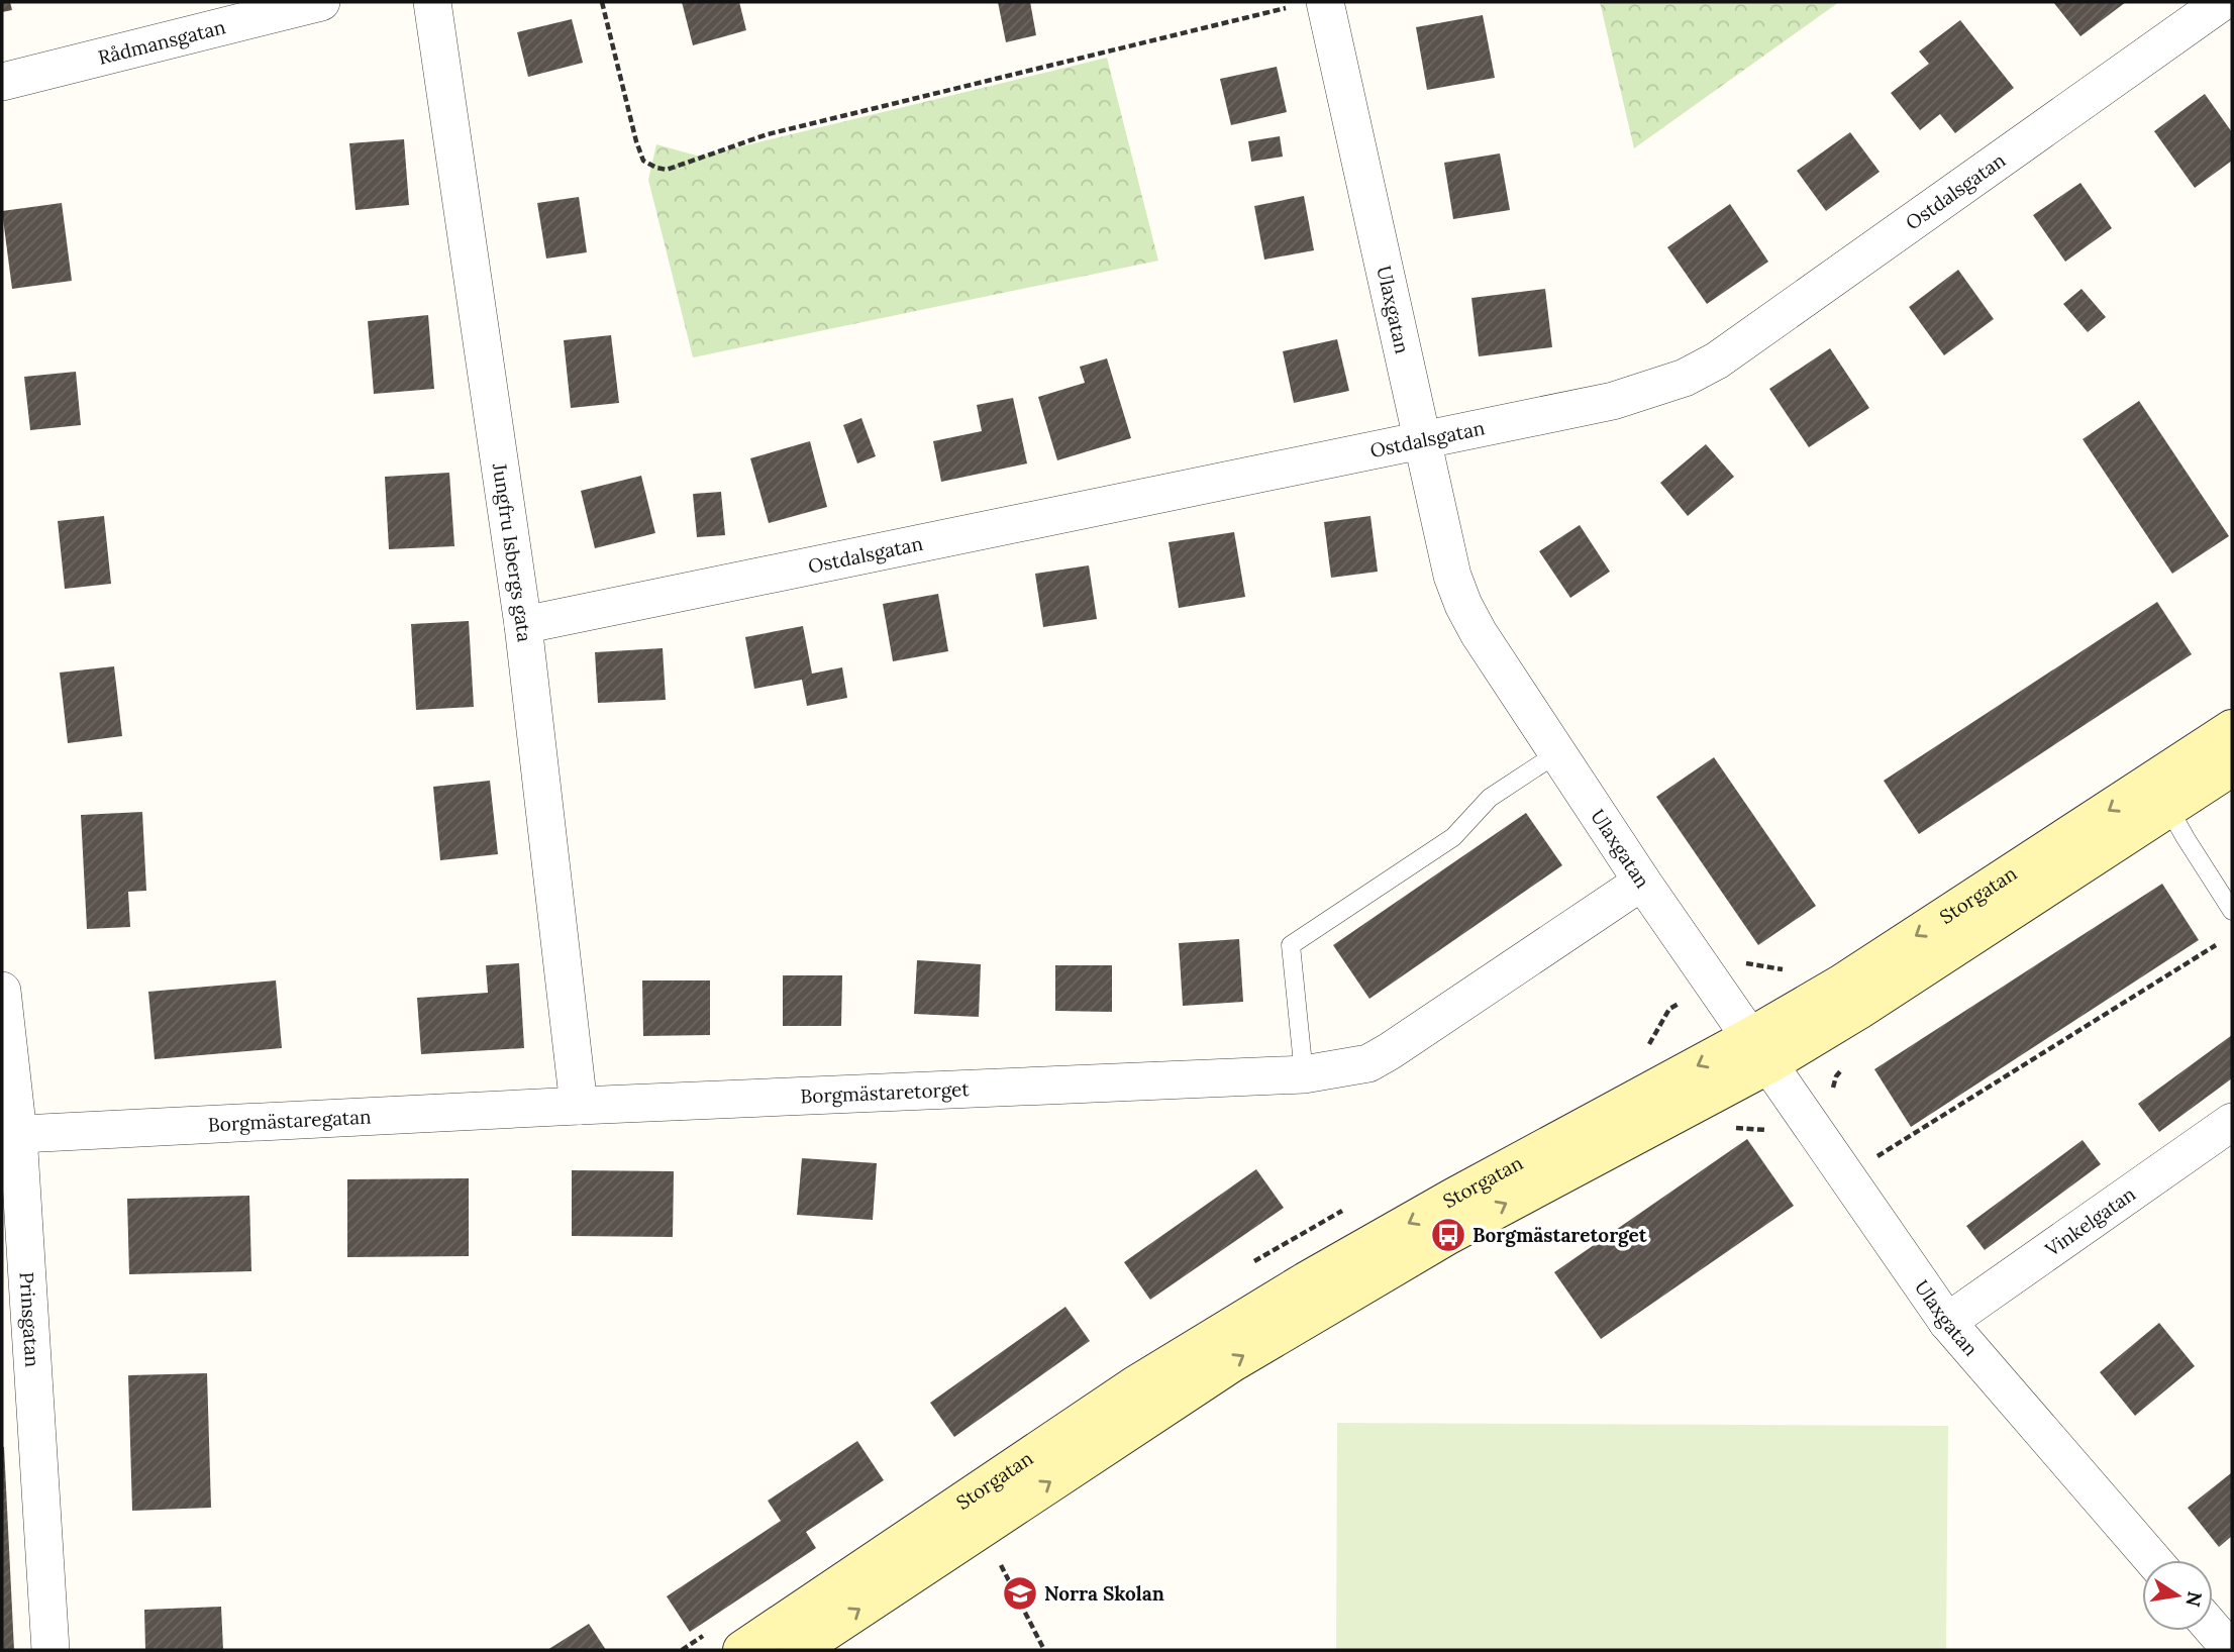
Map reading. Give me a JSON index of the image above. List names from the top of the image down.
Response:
{
  "streets": {
    "main road": ["Storgatan"],
    "street": [
      "Rådmansgatan",
      "Ostdalsgatan",
      "Ulaxgatan",
      "Jungfru Isbergs gata",
      "Borgmästaretorget",
      "Borgmästaregatan",
      "Vinkelgatan",
      "Prinsgatan"
    ]
  },
  "crossings": [
    ["Ostdalsgatan", "Ulaxgatan"],
    ["Ostdalsgatan", "Jungfru Isbergs gata"],
    ["Ulaxgatan", "Storgatan"],
    ["Ulaxgatan", "Borgmästaretorget"],
    ["Ulaxgatan", "Vinkelgatan"],
    ["Jungfru Isbergs gata", "Borgmästaretorget"],
    ["Jungfru Isbergs gata", "Borgmästaregatan"],
    ["Borgmästaretorget", "Borgmästaregatan"],
    ["Borgmästaregatan", "Prinsgatan"]
  ],
  "places": {
    "bus stop": ["Borgmästaretorget"],
    "school or university": ["Norra Skolan"]
  },
  "north": "right"
}
